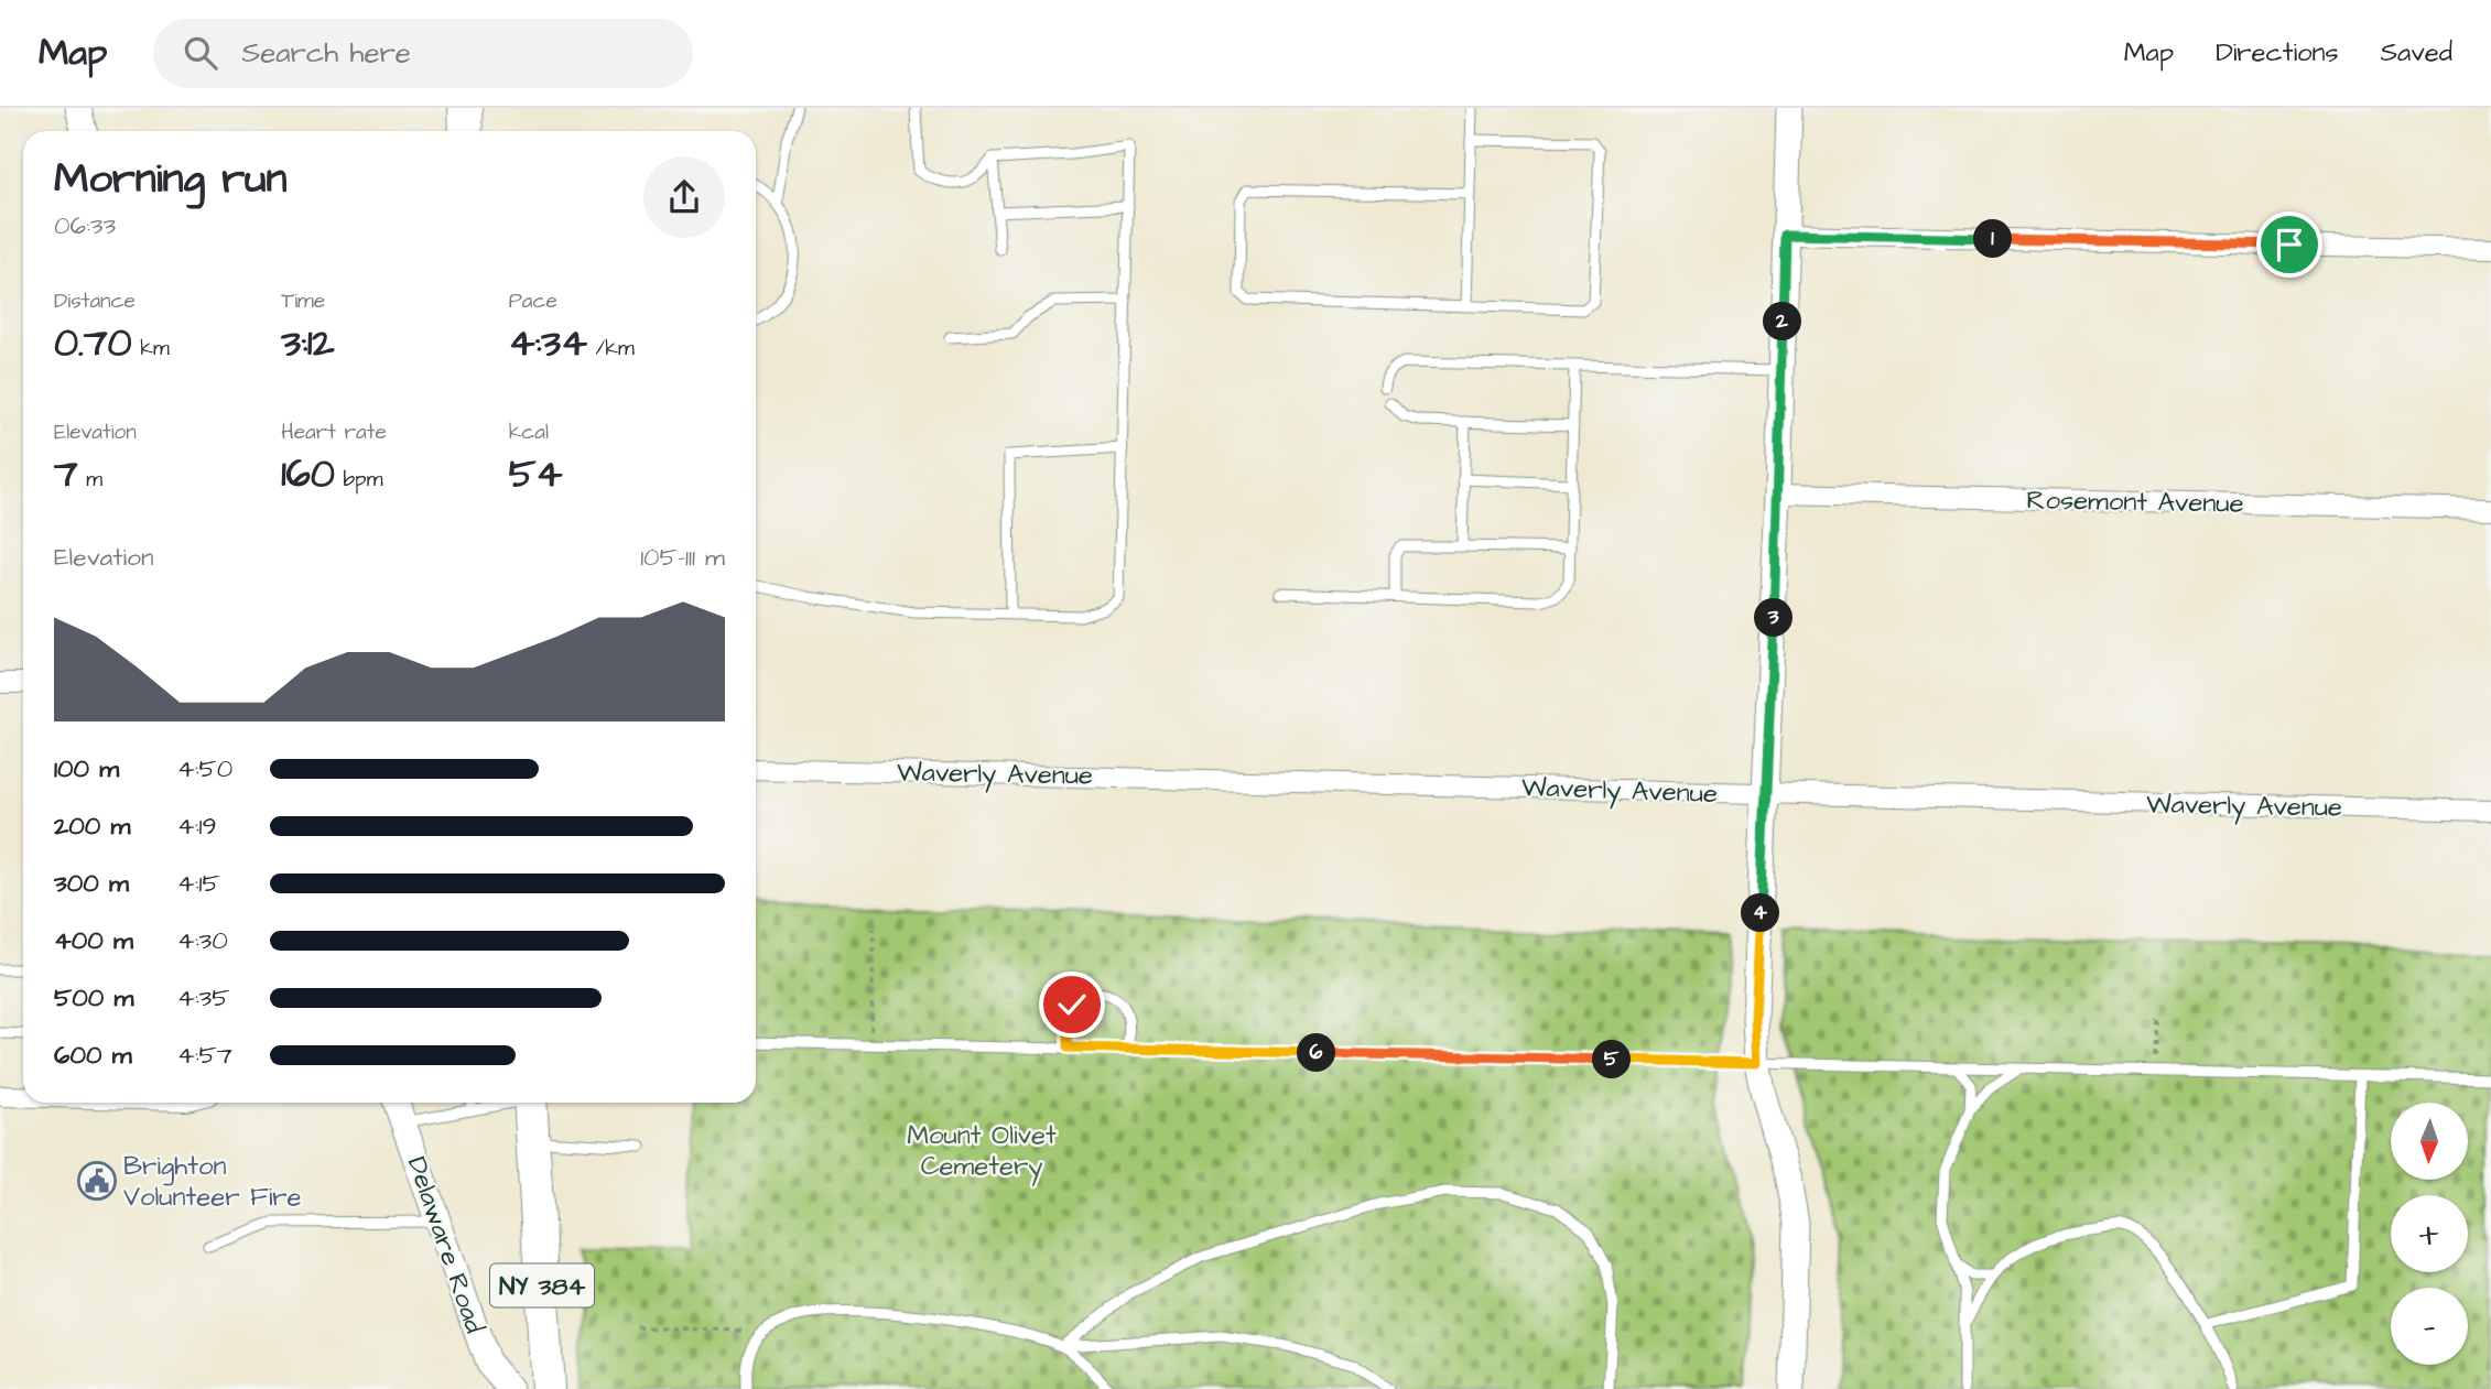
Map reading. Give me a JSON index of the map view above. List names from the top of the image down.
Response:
{
  "streets": {
    "main road": ["NY 384"],
    "street": ["Rosemont Avenue", "Waverly Avenue", "Delaware Road"]
  },
  "parks": ["Mount Olivet Cemetery"],
  "places": {
    "public building": ["Brighton Volunteer Fire"]
  },
  "north": "bottom",
  "page": {
    "header": "Map",
    "search": "Search here",
    "nav": ["Map", "Directions", "Saved"],
    "heading": ["Morning run", "06:33"],
    "pins": [
      "1",
      "2",
      "3",
      "4",
      "6",
      "5"
    ],
    "stats": [
      ["Distance", "0.70 km"],
      ["Time", "3:12"],
      ["Pace", "4:34 /km"],
      ["Elevation", "7 m"],
      ["Heart rate", "160 bpm"],
      ["kcal", "54"]
    ],
    "chart": ["Elevation", "105–111 m"],
    "list": [
      {
        "name": "100 m",
        "note": "4:50"
      },
      {
        "name": "200 m",
        "note": "4:19"
      },
      {
        "name": "300 m",
        "note": "4:15"
      },
      {
        "name": "400 m",
        "note": "4:30"
      },
      {
        "name": "500 m",
        "note": "4:35"
      },
      {
        "name": "600 m",
        "note": "4:57"
      }
    ],
    "map_buttons": ["+", "−"]
  }
}
